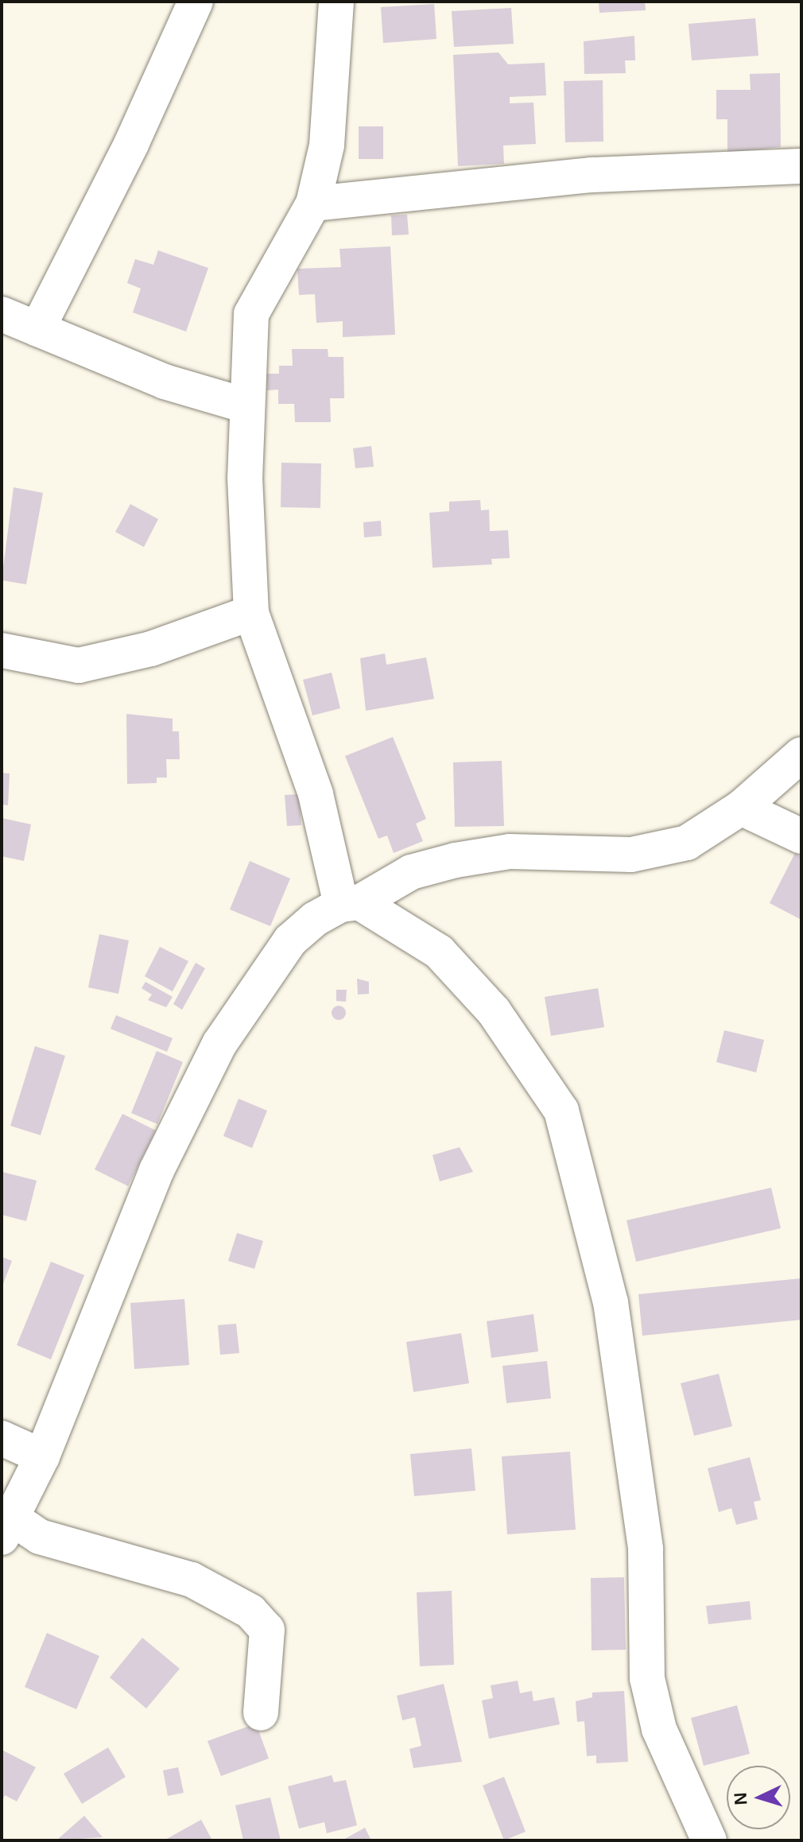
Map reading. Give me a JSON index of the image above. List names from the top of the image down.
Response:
{
  "north": "left"
}
